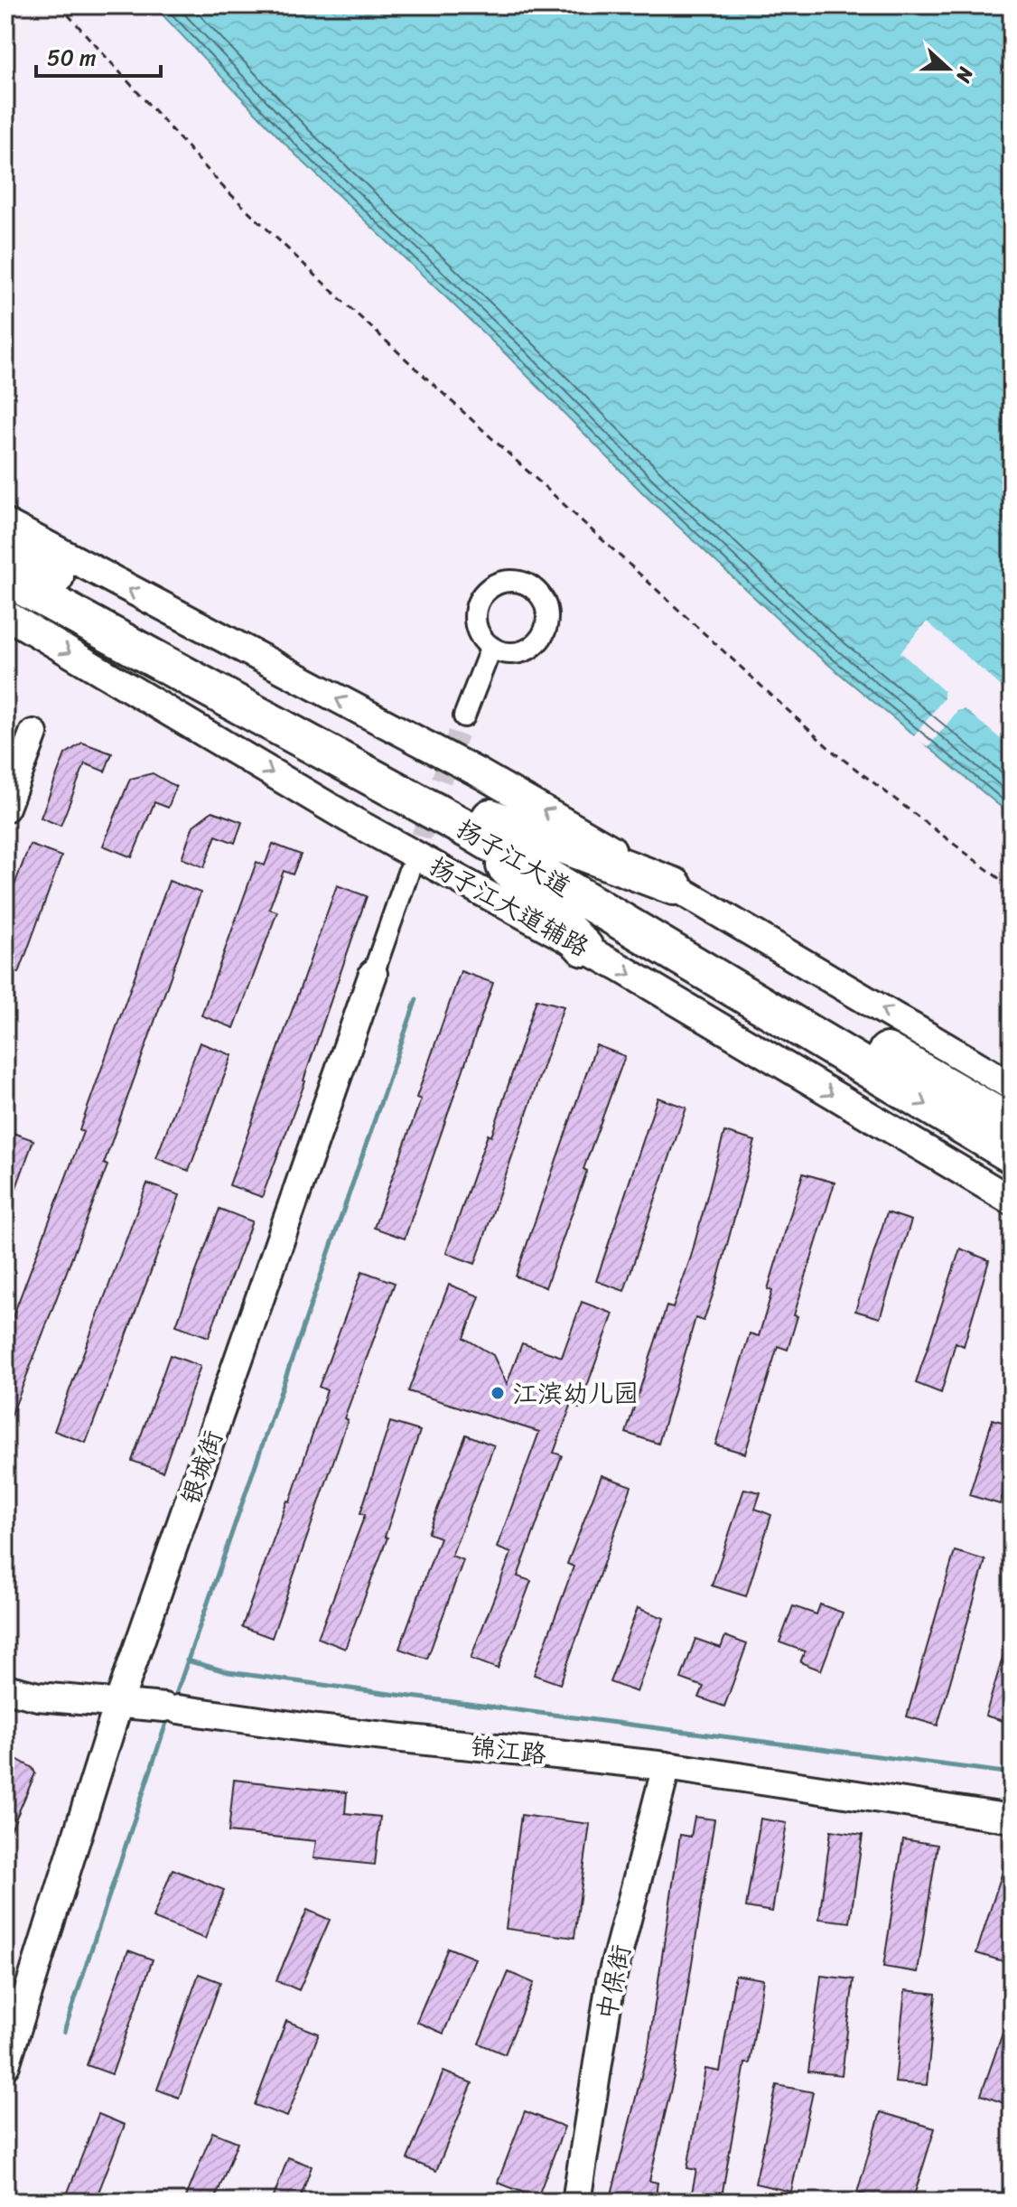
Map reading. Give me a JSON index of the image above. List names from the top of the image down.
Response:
{
  "streets": {
    "highway": ["扬子江大道"],
    "street": [
      "扬子江大道辅路",
      "银城街",
      "锦江路",
      "中保街"
    ]
  },
  "crossings": [
    ["银城街", "锦江路"],
    ["锦江路", "中保街"]
  ],
  "places": ["江滨幼儿园"],
  "scale_bar": "50 m",
  "north": "right"
}
